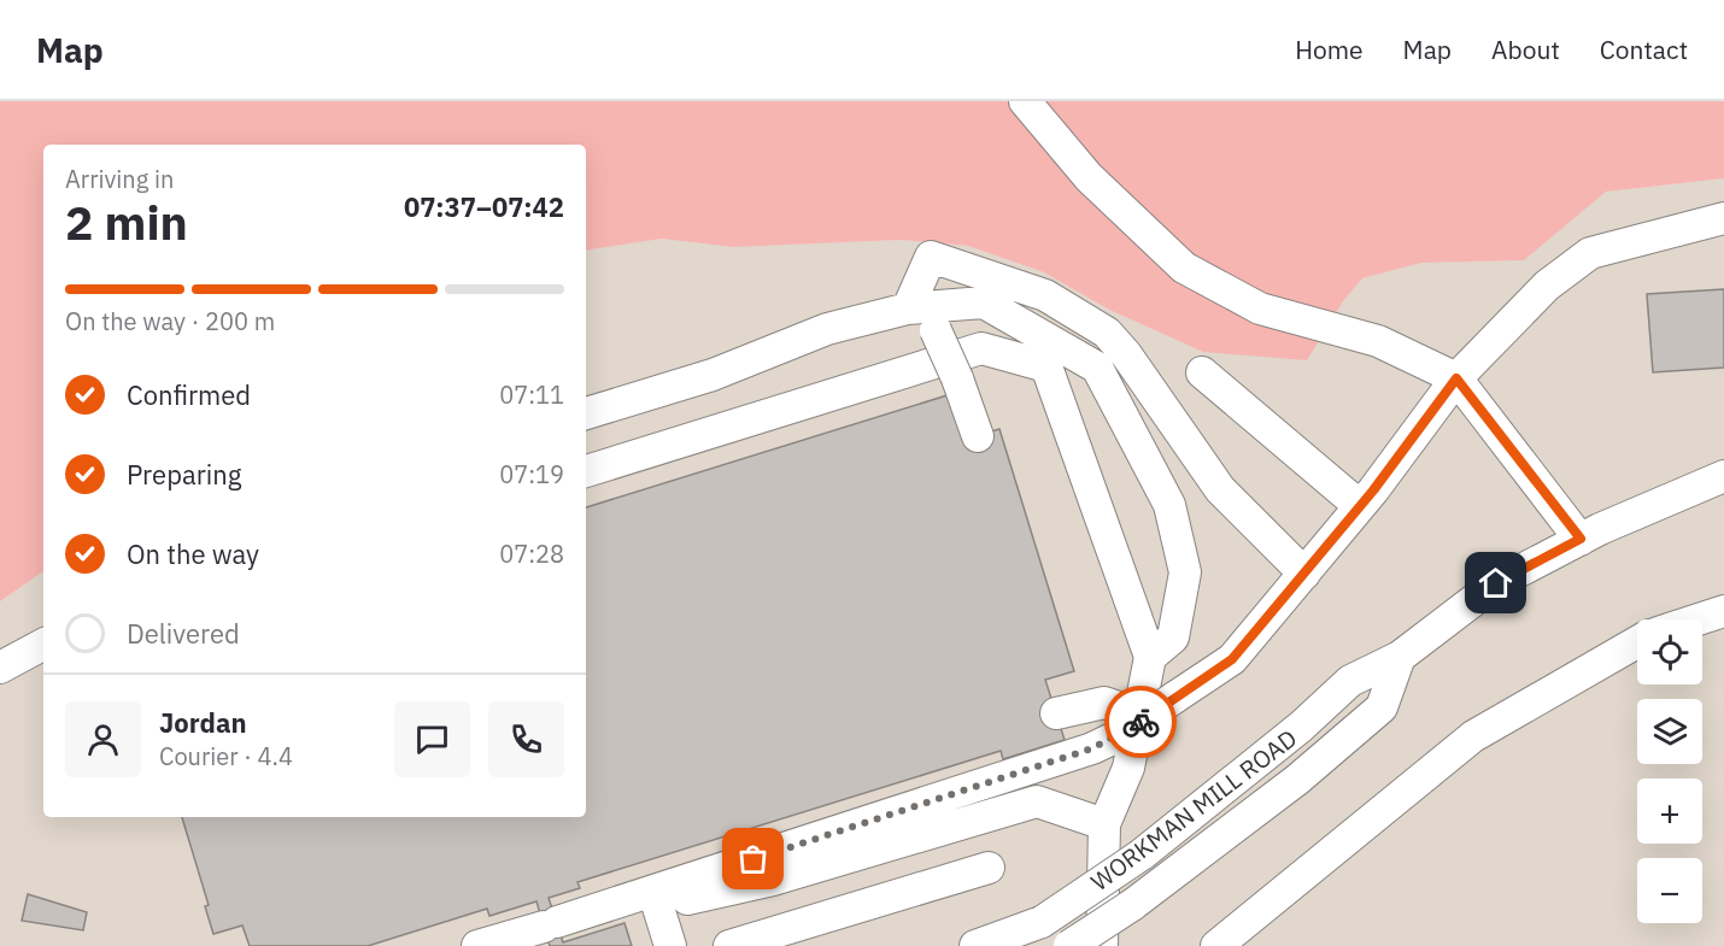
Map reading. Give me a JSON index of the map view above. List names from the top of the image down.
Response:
{
  "streets": {
    "street": ["WORKMAN MILL ROAD"]
  },
  "page": {
    "header": "Map",
    "nav": [
      "Home",
      "Map",
      "About",
      "Contact"
    ],
    "heading": ["2 min", "Arriving in", "07:37–07:42"],
    "panel": ["Jordan", "Courier · 4.4"],
    "bar": "On the way · 200 m",
    "list": [
      ["Confirmed", "07:11"],
      ["Preparing", "07:19"],
      ["On the way", "07:28"],
      "Delivered"
    ],
    "map_buttons": ["+", "−"]
  }
}
